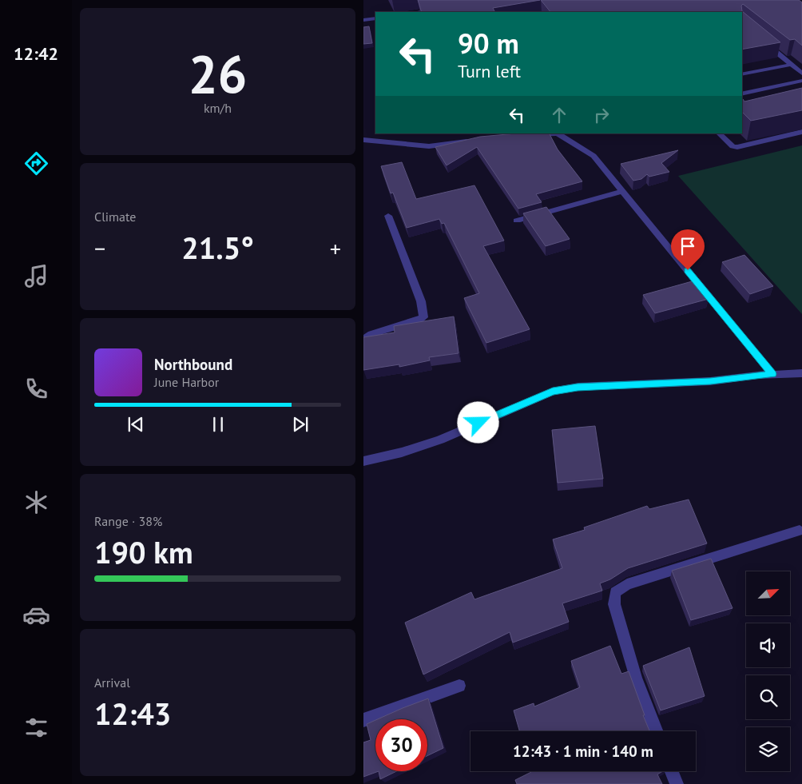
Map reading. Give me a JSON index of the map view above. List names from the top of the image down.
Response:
{
  "north": "top right",
  "page": {
    "tabs": "12:42",
    "tile": [
      ["26", "km/h"],
      "Climate",
      ["Range · 38%", "190 km"],
      ["Arrival", "12:43"]
    ],
    "turn": ["90 m", "Turn left"],
    "heat": ["−", "21.5°", "+"],
    "song": ["Northbound", "June Harbor"],
    "limit": "30",
    "trip": "12:43 · 1 min · 140 m"
  }
}
